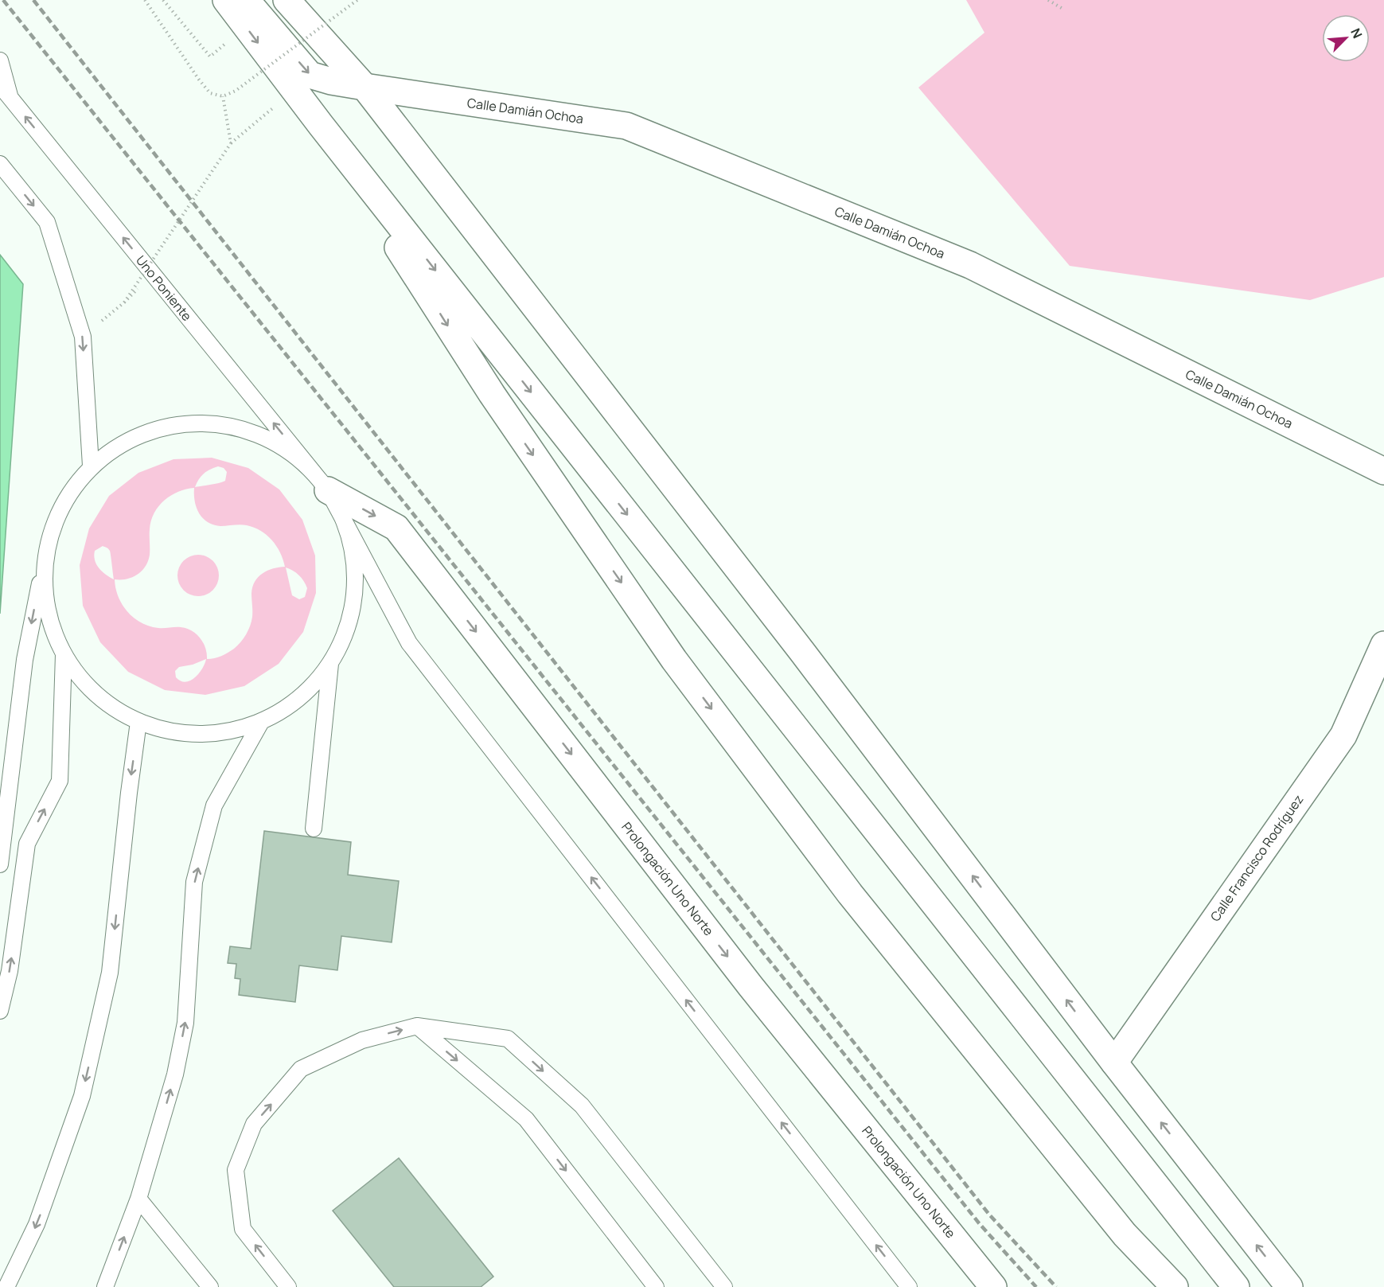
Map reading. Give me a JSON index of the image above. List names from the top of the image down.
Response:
{
  "streets": {
    "main road": ["Calle Damián Ochoa", "Calle Francisco Rodríguez", "Prolongación Uno Norte"],
    "lane": ["Uno Poniente"]
  },
  "crossings": [
    ["Uno Poniente", "Prolongación Uno Norte"]
  ],
  "north": "top right"
}
